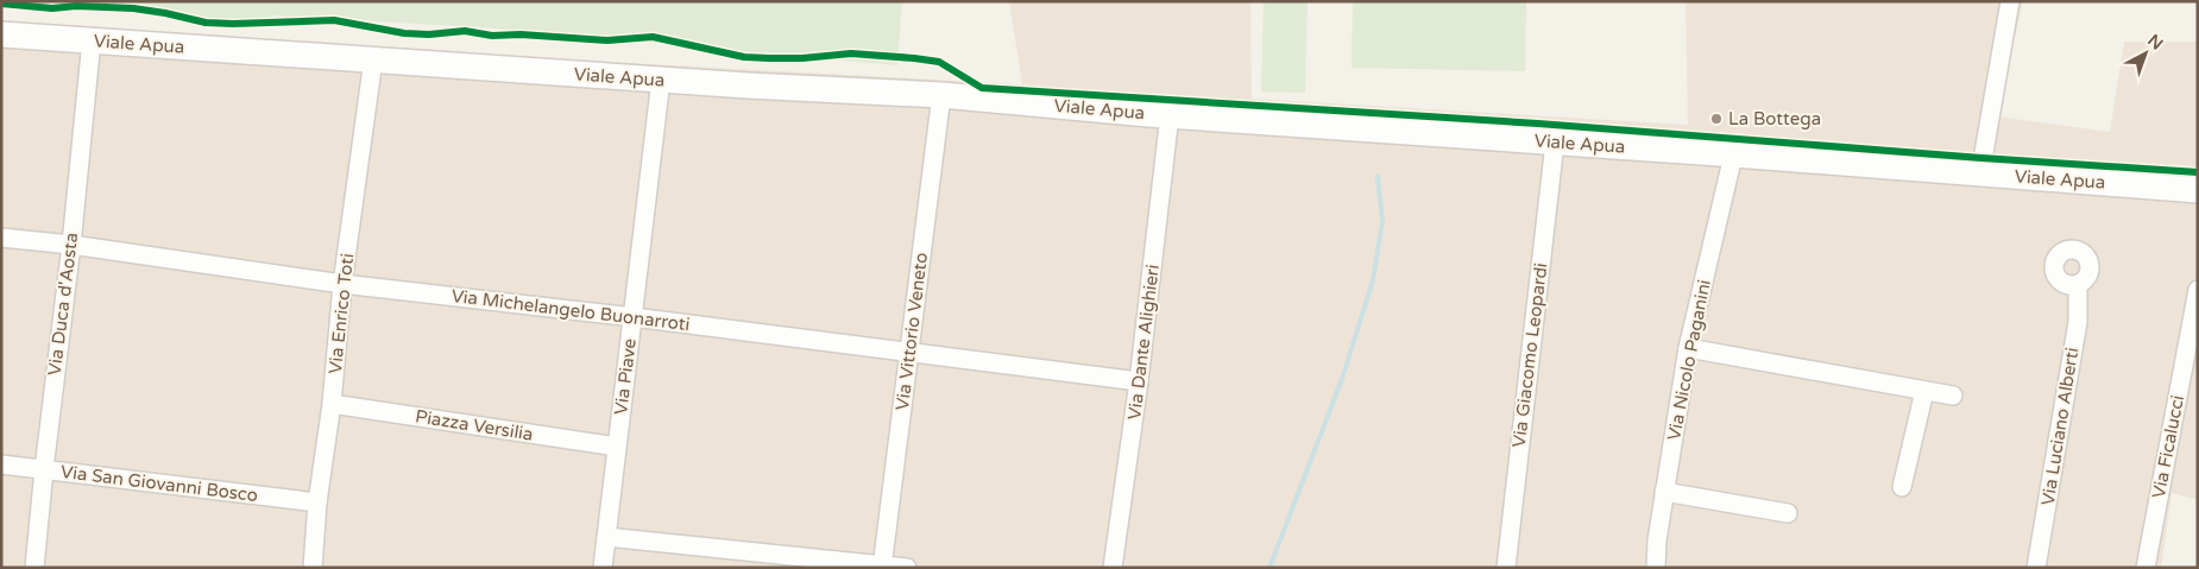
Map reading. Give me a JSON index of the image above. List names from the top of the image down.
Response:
{
  "streets": {
    "street": [
      "Viale Apua",
      "Via Duca d'Aosta",
      "Via Michelangelo Buonarroti",
      "Via Enrico Toti",
      "Via Vittorio Veneto",
      "Via Dante Alighieri",
      "Via Giacomo Leopardi",
      "Via Nicolo Paganini",
      "Via Piave",
      "Piazza Versilia",
      "Via Luciano Alberti",
      "Via Ficalucci",
      "Via San Giovanni Bosco"
    ]
  },
  "crossings": [
    ["Viale Apua", "Via Duca d'Aosta"],
    ["Viale Apua", "Via Enrico Toti"],
    ["Viale Apua", "Via Vittorio Veneto"],
    ["Viale Apua", "Via Dante Alighieri"],
    ["Viale Apua", "Via Giacomo Leopardi"],
    ["Viale Apua", "Via Nicolo Paganini"],
    ["Viale Apua", "Via Piave"],
    ["Via Duca d'Aosta", "Via Michelangelo Buonarroti"],
    ["Via Duca d'Aosta", "Via San Giovanni Bosco"],
    ["Via Michelangelo Buonarroti", "Via Enrico Toti"],
    ["Via Michelangelo Buonarroti", "Via Vittorio Veneto"],
    ["Via Michelangelo Buonarroti", "Via Dante Alighieri"],
    ["Via Michelangelo Buonarroti", "Via Piave"],
    ["Via Enrico Toti", "Piazza Versilia"],
    ["Via Enrico Toti", "Via San Giovanni Bosco"],
    ["Via Piave", "Piazza Versilia"]
  ],
  "places": ["La Bottega"],
  "north": "top right"
}
